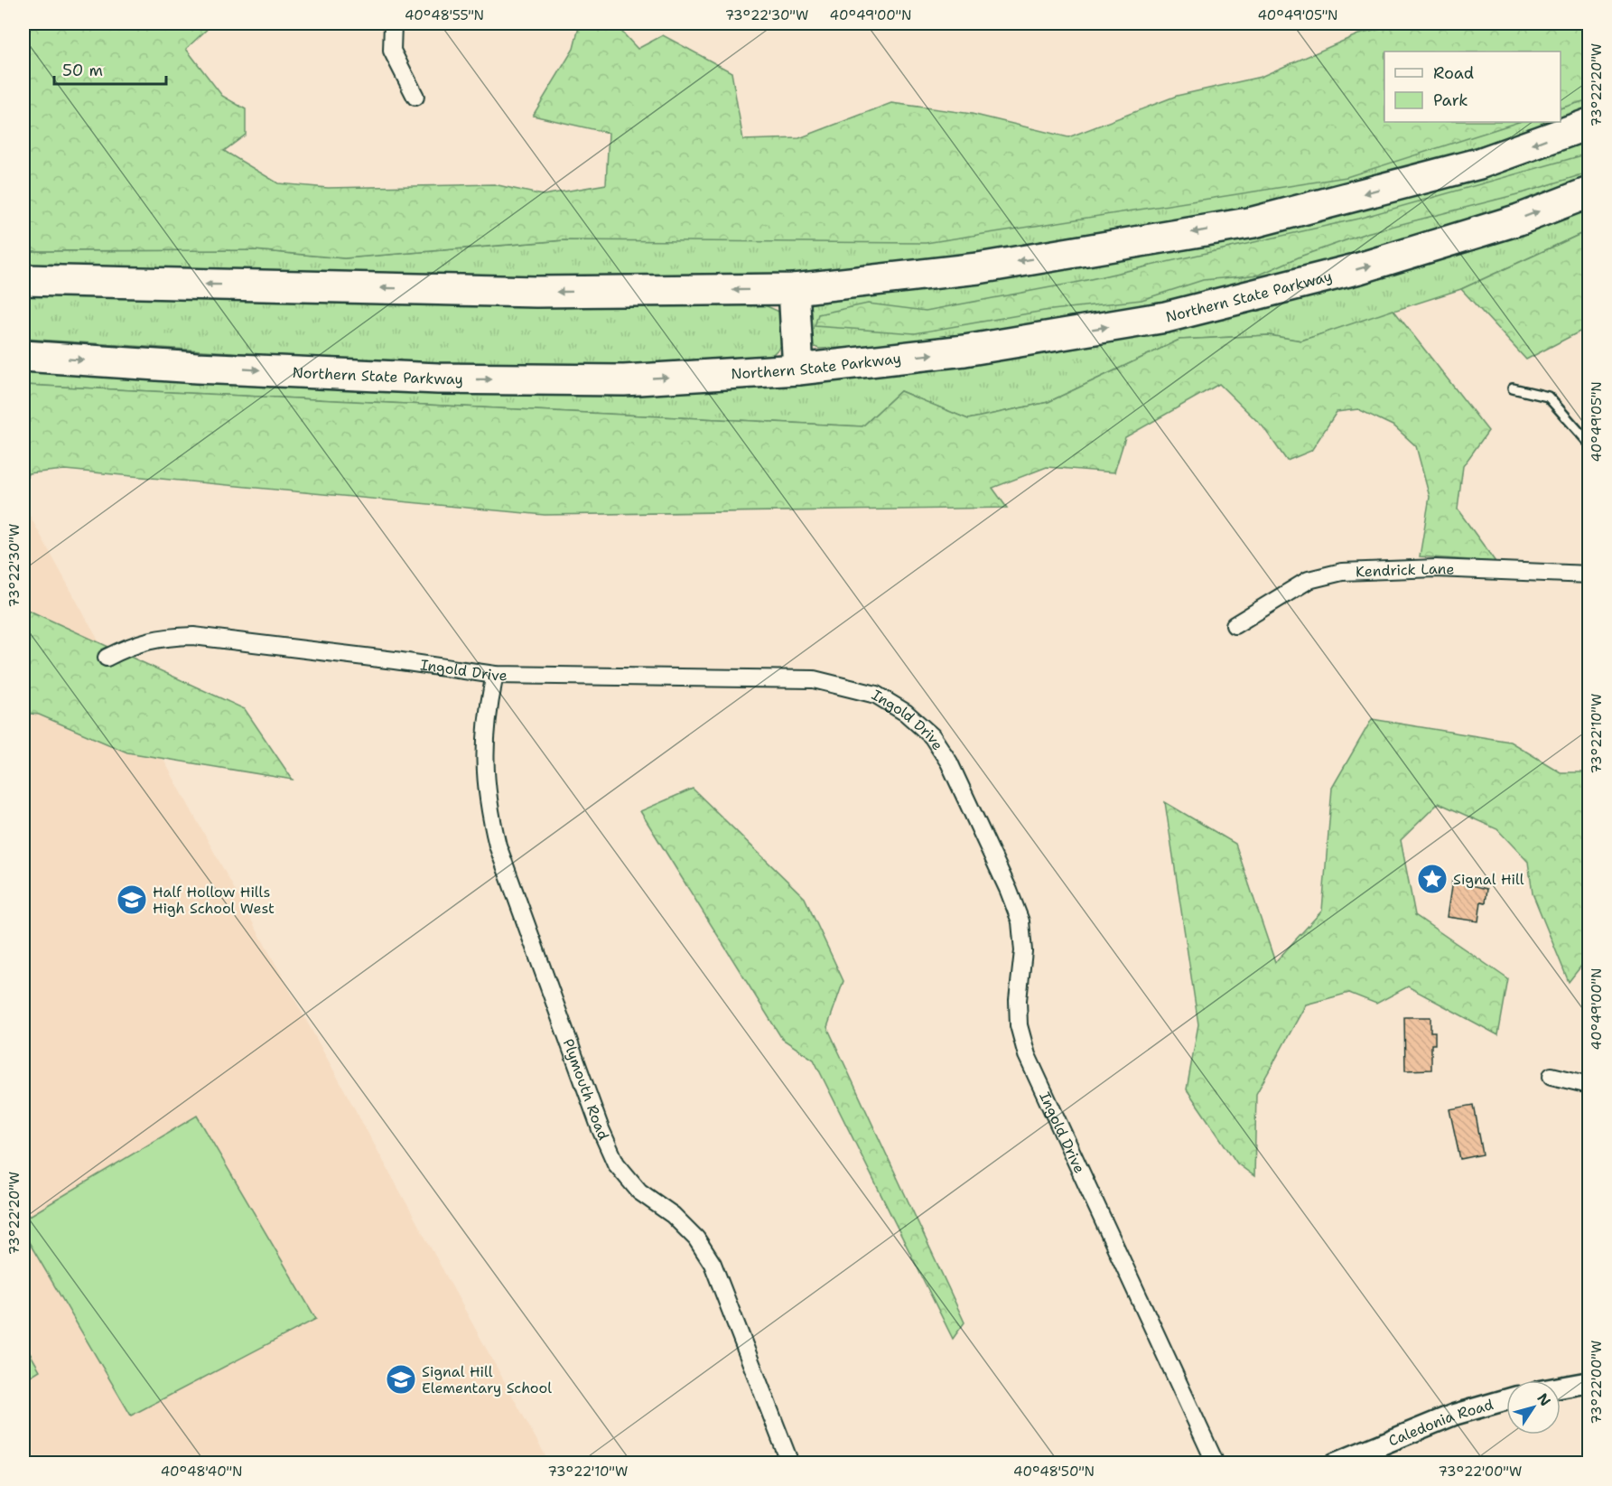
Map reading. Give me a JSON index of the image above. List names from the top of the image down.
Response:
{
  "streets": {
    "highway": ["Northern State Parkway"],
    "street": [
      "Kendrick Lane",
      "Ingold Drive",
      "Plymouth Road",
      "Caledonia Road"
    ]
  },
  "crossings": [
    ["Ingold Drive", "Plymouth Road"]
  ],
  "places": {
    "place": ["Signal Hill"],
    "school or university": ["Half Hollow Hills High School West", "Signal Hill Elementary School"]
  },
  "legend": ["Road", "Park"],
  "scale_bar": "50 m",
  "north": "top right",
  "coordinates": [
    "40°48'55\"N",
    "73°22'30\"W",
    "40°49'00\"N",
    "40°49'05\"N",
    "73°22'20\"W",
    "73°22'10\"W",
    "73°22'00\"W",
    "40°48'40\"N",
    "40°48'50\"N"
  ]
}
